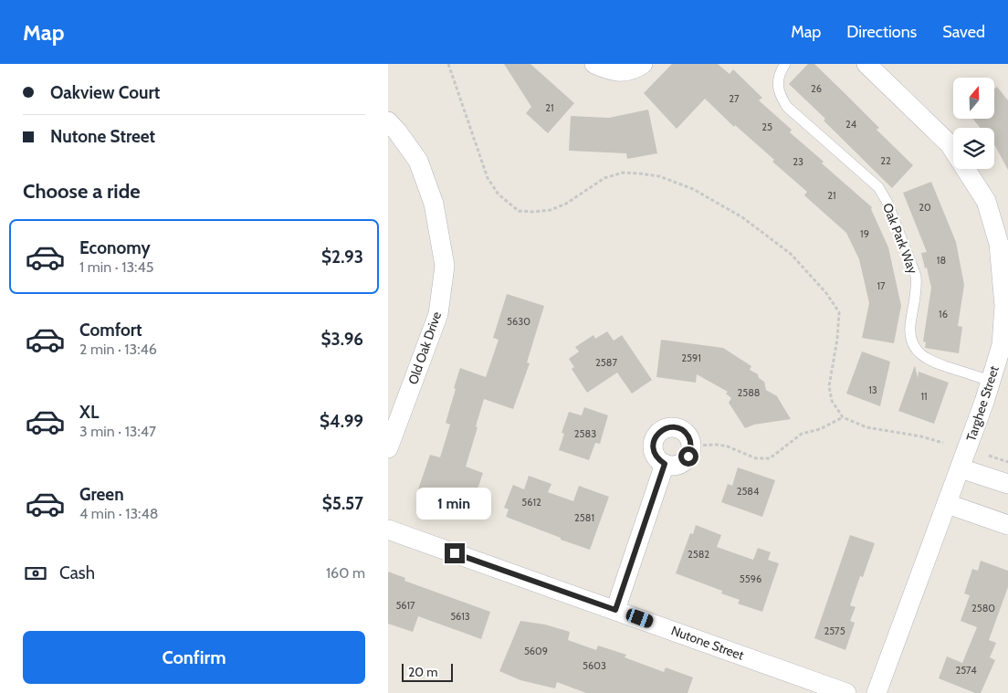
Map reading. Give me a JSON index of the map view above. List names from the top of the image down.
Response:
{
  "streets": {
    "street": ["Old Oak Drive", "Targhee Street", "Nutone Street"],
    "lane": ["Oak Park Way"]
  },
  "crossings": [
    ["Oak Park Way", "Targhee Street"]
  ],
  "house_numbers": [
    "26",
    "27",
    "21",
    "24",
    "25",
    "22",
    "23",
    "21",
    "20",
    "19",
    "18",
    "17",
    "16",
    "5630",
    "2591",
    "2587",
    "13",
    "2588",
    "11",
    "2583",
    "2584",
    "5612",
    "2581",
    "2582",
    "5596",
    "5617",
    "2580",
    "5613",
    "2575",
    "5609",
    "5603",
    "2574"
  ],
  "scale_bar": "20 m",
  "north": "top",
  "page": {
    "header": "Map",
    "nav": ["Map", "Directions", "Saved"],
    "banner": ["Oakview Court", "Nutone Street"],
    "heading": "Choose a ride",
    "list": [
      {
        "name": "Economy",
        "note": "1 min · 13:45",
        "value": "$2.93"
      },
      {
        "name": "Comfort",
        "note": "2 min · 13:46",
        "value": "$3.96"
      },
      {
        "name": "XL",
        "note": "3 min · 13:47",
        "value": "$4.99"
      },
      {
        "name": "Green",
        "note": "4 min · 13:48",
        "value": "$5.57"
      }
    ],
    "bubble": "1 min",
    "pay": ["Cash", "160 m"],
    "buttons": "Confirm",
    "scale": "20 m"
  }
}
